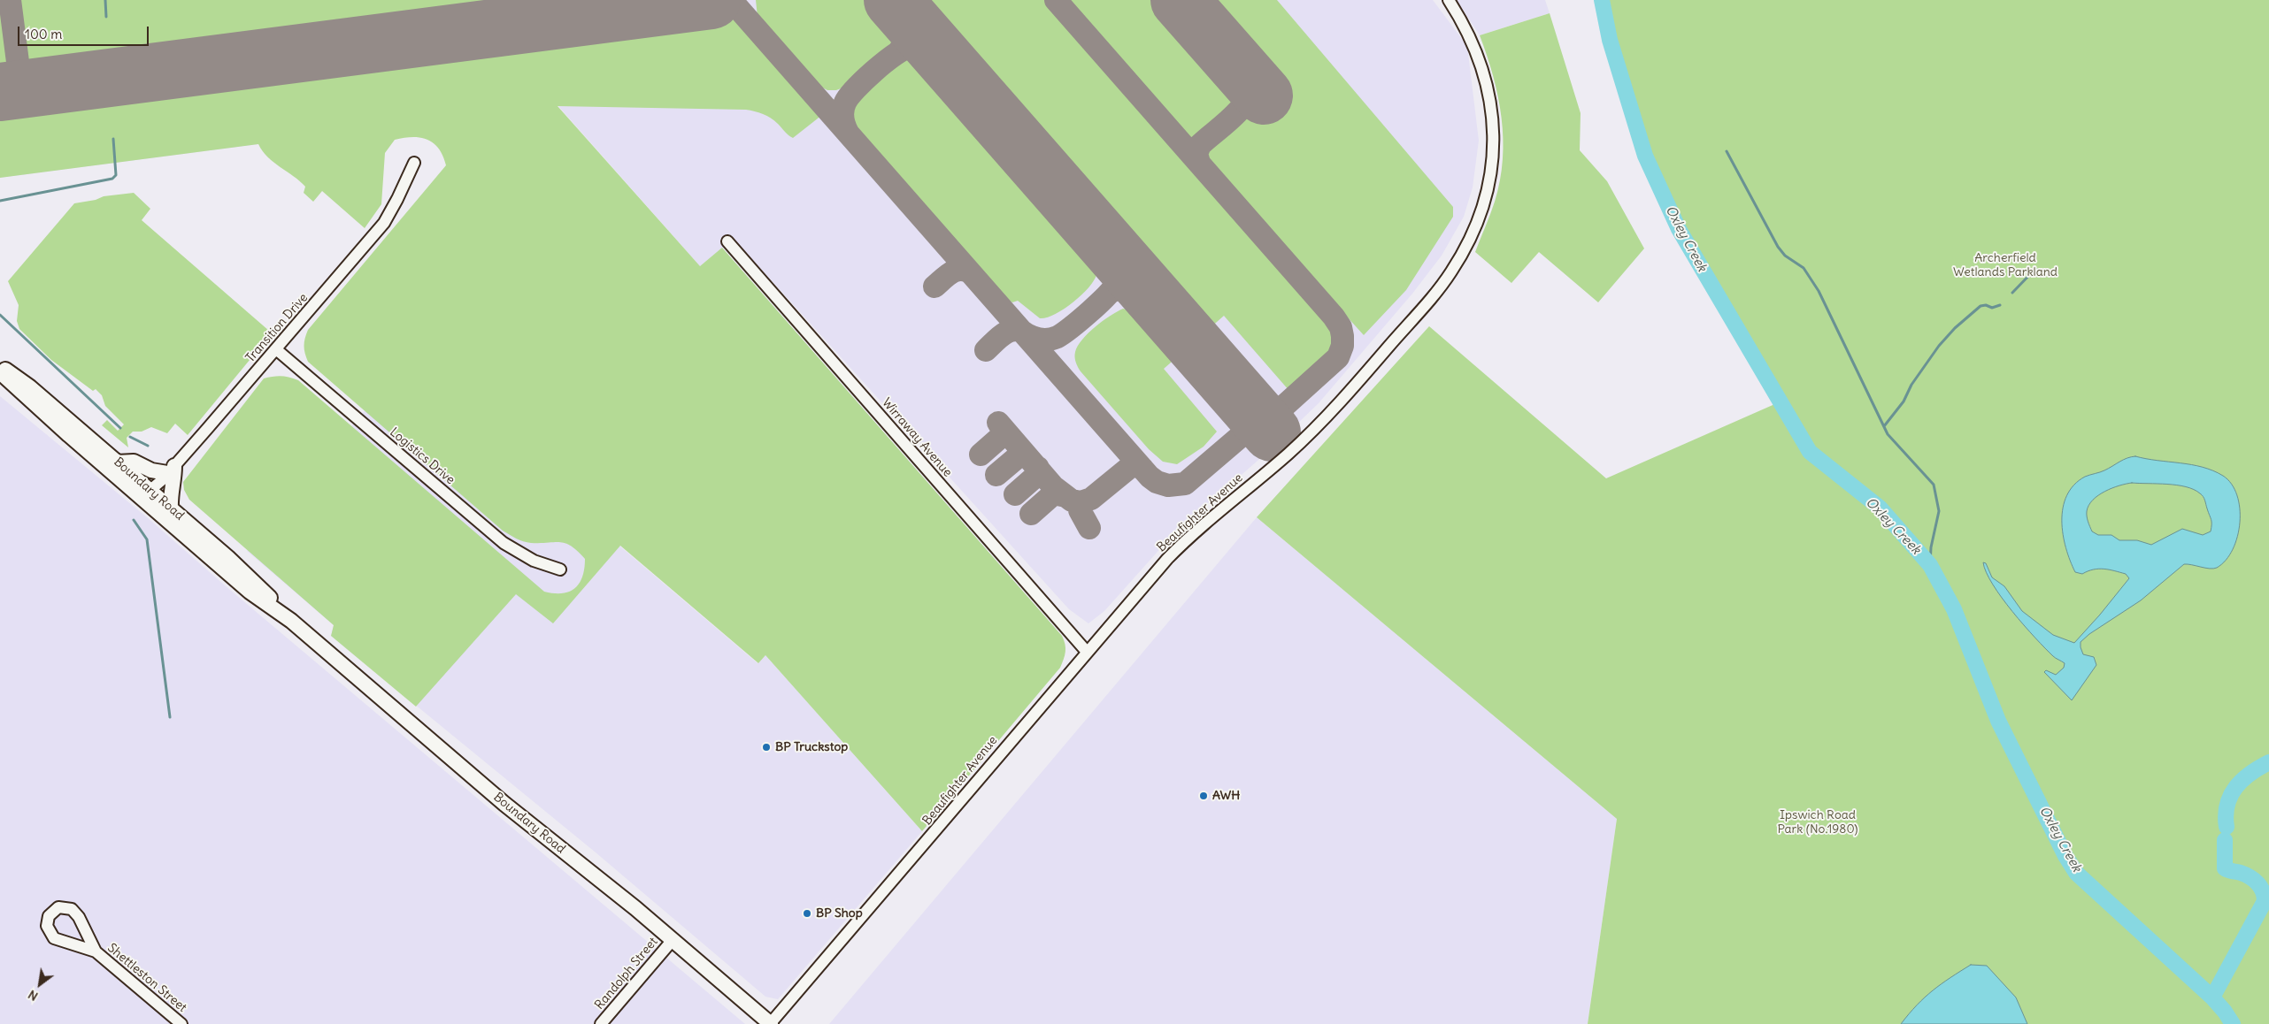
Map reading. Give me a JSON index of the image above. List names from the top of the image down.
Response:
{
  "streets": {
    "main road": ["Boundary Road"],
    "street": [
      "Transition Drive",
      "Wirraway Avenue",
      "Logistics Drive",
      "Beaufighter Avenue",
      "Randolph Street",
      "Shettleston Street"
    ]
  },
  "crossings": [
    ["Transition Drive", "Logistics Drive"],
    ["Transition Drive", "Boundary Road"],
    ["Wirraway Avenue", "Beaufighter Avenue"],
    ["Boundary Road", "Beaufighter Avenue"],
    ["Boundary Road", "Randolph Street"]
  ],
  "water": ["Oxley Creek"],
  "parks": ["Archerfield Wetlands Parkland", "Ipswich Road Park (No.1980)"],
  "places": ["BP Truckstop", "AWH", "BP Shop"],
  "scale_bar": "100 m",
  "north": "bottom left"
}
